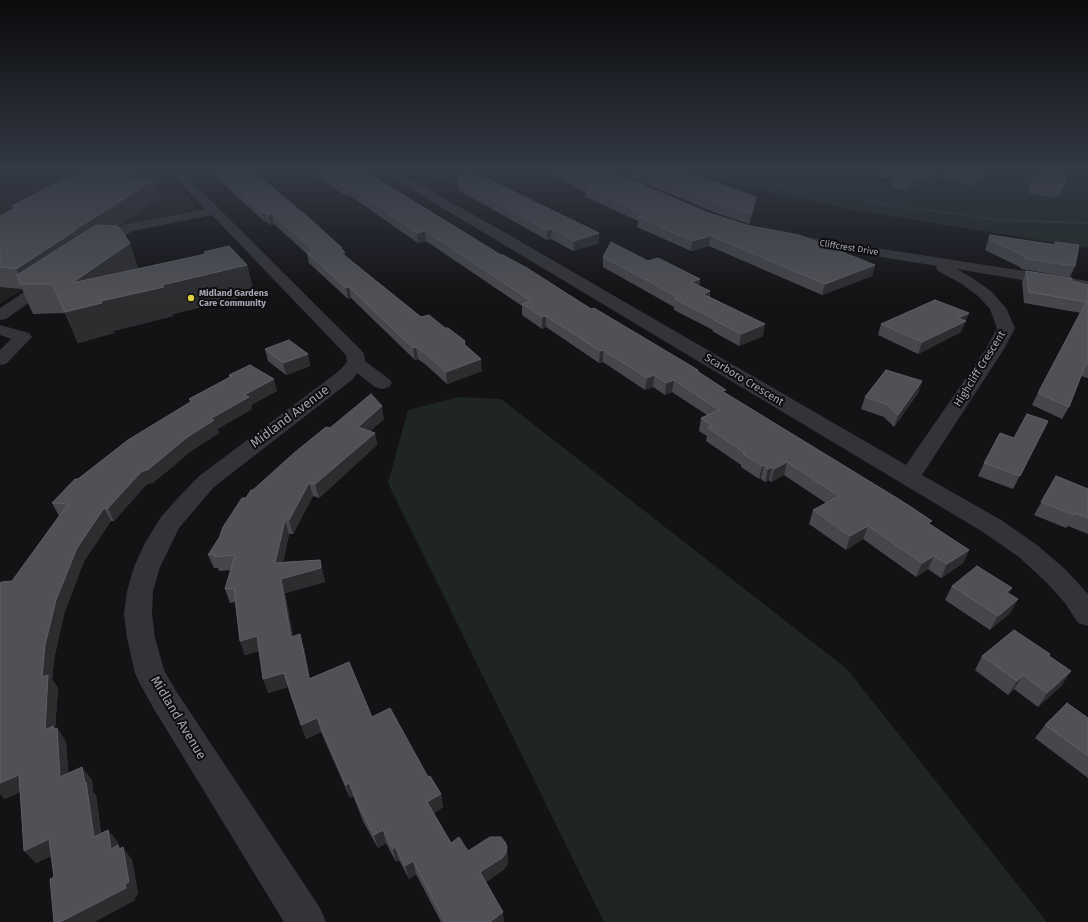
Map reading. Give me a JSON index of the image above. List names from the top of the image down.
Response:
{
  "streets": {
    "street": [
      "Cliffcrest Drive",
      "Highcliff Crescent",
      "Scarboro Crescent",
      "Midland Avenue"
    ]
  },
  "crossings": [
    ["Cliffcrest Drive", "Highcliff Crescent"],
    ["Highcliff Crescent", "Scarboro Crescent"]
  ],
  "places": ["Midland Gardens Care Community"]
}
